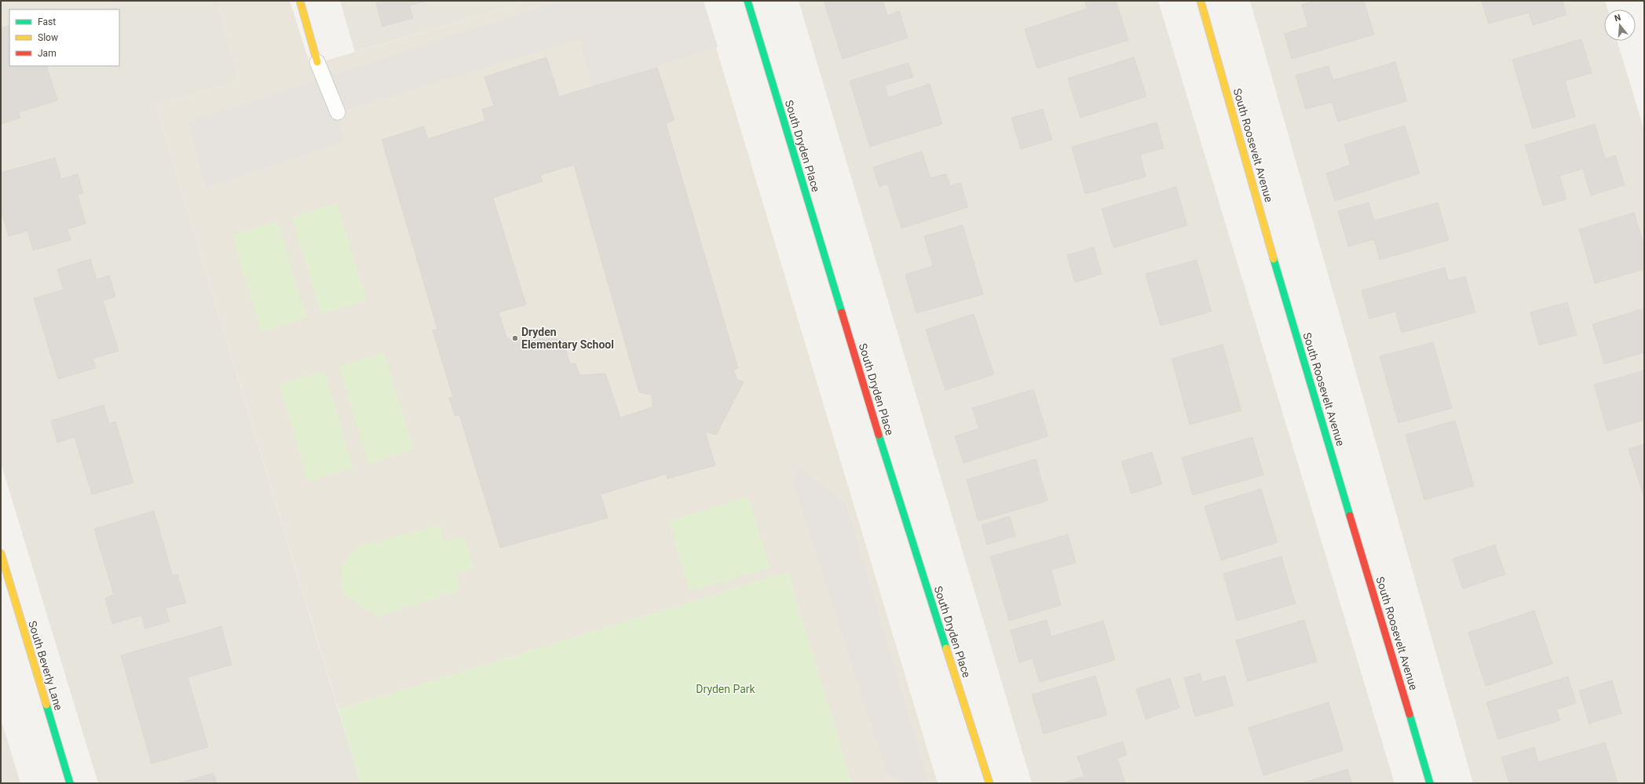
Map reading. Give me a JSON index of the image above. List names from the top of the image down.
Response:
{
  "streets": {
    "street": ["South Roosevelt Avenue", "South Dryden Place", "South Beverly Lane"]
  },
  "parks": ["Dryden Park"],
  "places": ["Dryden Elementary School"],
  "legend": ["Fast", "Slow", "Jam"],
  "north": "top"
}
